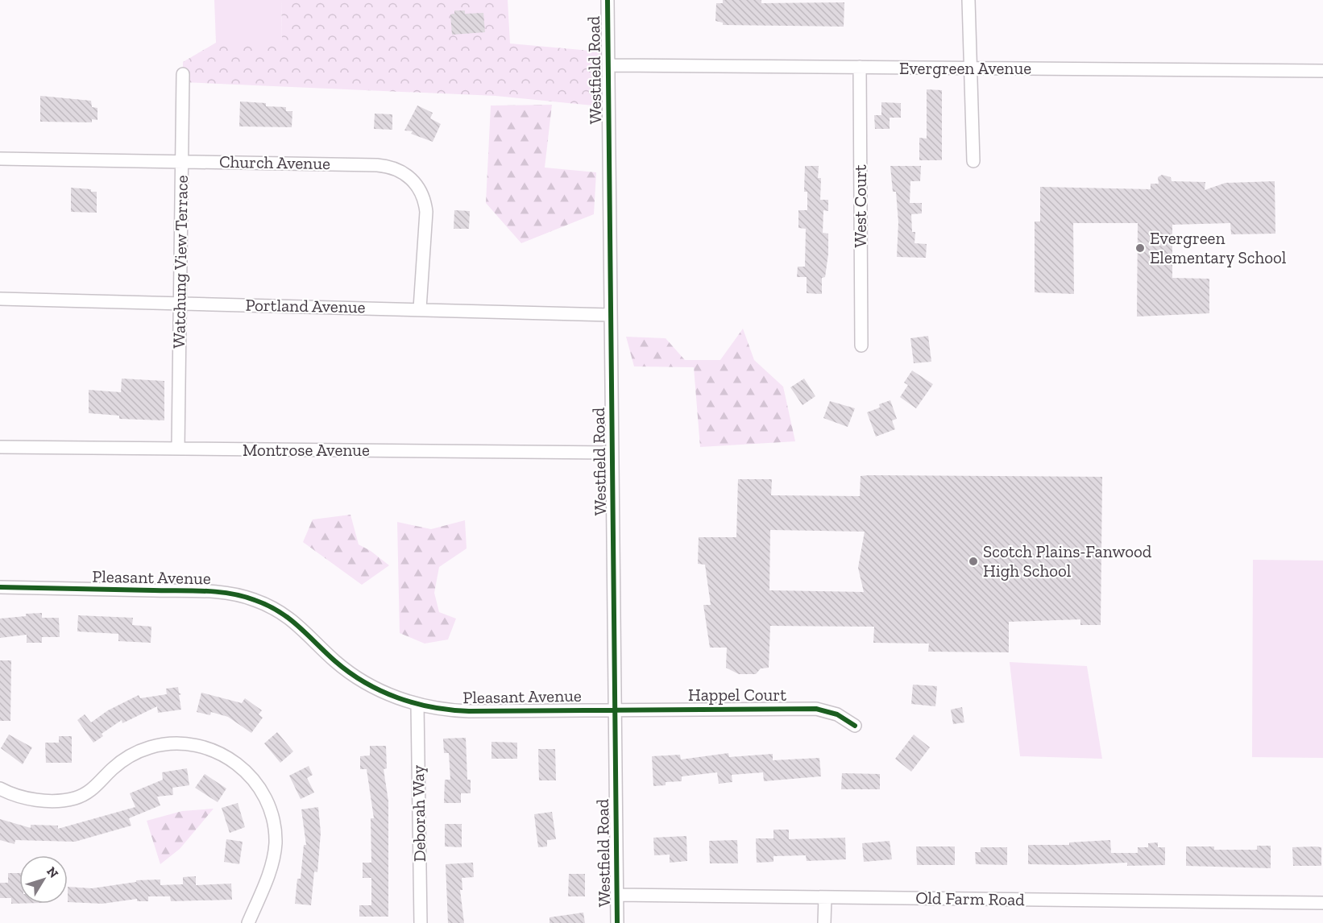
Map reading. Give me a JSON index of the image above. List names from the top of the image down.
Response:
{
  "streets": {
    "street": [
      "Evergreen Avenue",
      "Westfield Road",
      "Church Avenue",
      "West Court",
      "Watchung View Terrace",
      "Portland Avenue",
      "Montrose Avenue",
      "Pleasant Avenue",
      "Happel Court",
      "Deborah Way",
      "Old Farm Road"
    ]
  },
  "crossings": [
    ["Evergreen Avenue", "Westfield Road"],
    ["Evergreen Avenue", "West Court"],
    ["Westfield Road", "Portland Avenue"],
    ["Westfield Road", "Montrose Avenue"],
    ["Westfield Road", "Pleasant Avenue"],
    ["Westfield Road", "Happel Court"],
    ["Westfield Road", "Old Farm Road"],
    ["Church Avenue", "Watchung View Terrace"],
    ["Church Avenue", "Portland Avenue"],
    ["Watchung View Terrace", "Portland Avenue"],
    ["Watchung View Terrace", "Montrose Avenue"],
    ["Pleasant Avenue", "Happel Court"],
    ["Pleasant Avenue", "Deborah Way"]
  ],
  "places": ["Evergreen Elementary School", "Scotch Plains-Fanwood High School"],
  "north": "top right"
}
